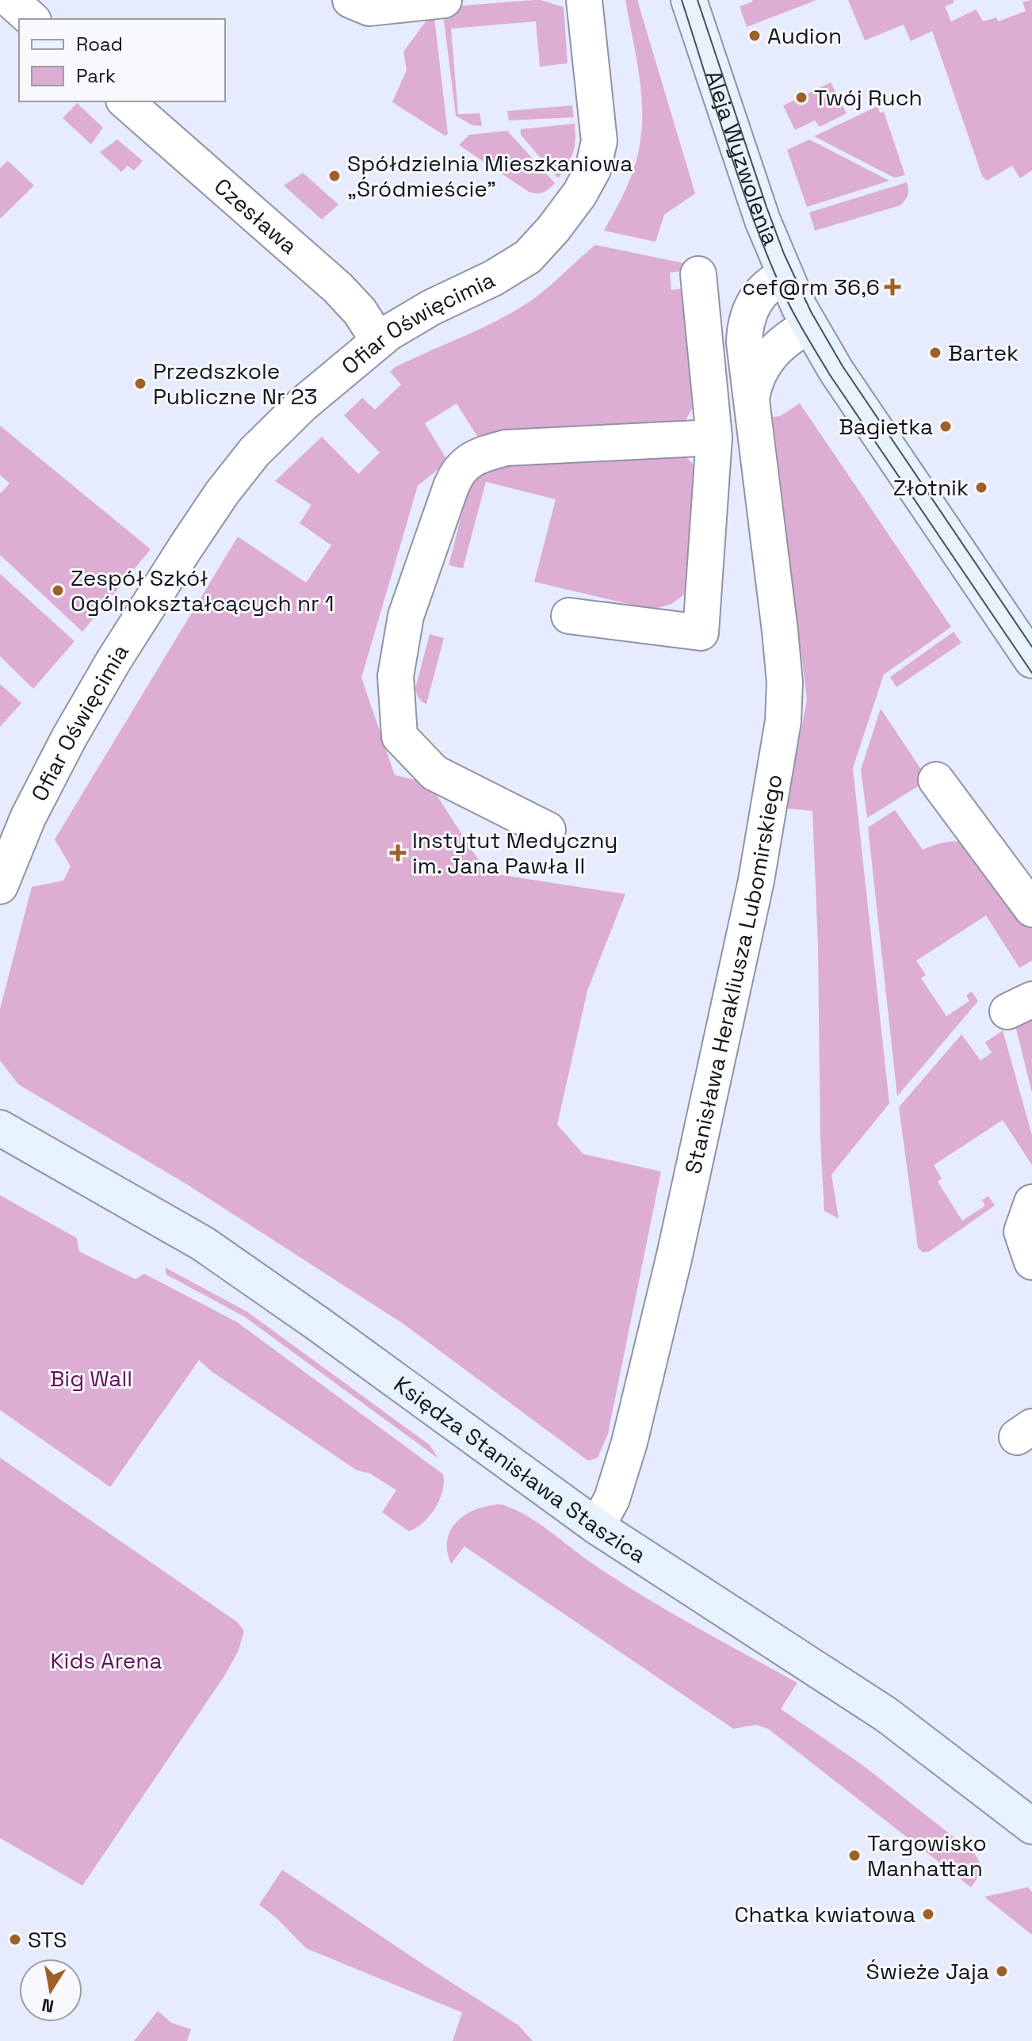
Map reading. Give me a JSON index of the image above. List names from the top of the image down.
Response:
{
  "streets": {
    "street": [
      "Aleja Wyzwolenia",
      "Czesława",
      "Ofiar Oświęcimia",
      "Stanisława Herakliusza Lubomirskiego",
      "Księdza Stanisława Staszica"
    ]
  },
  "crossings": [
    ["Aleja Wyzwolenia", "Stanisława Herakliusza Lubomirskiego"],
    ["Czesława", "Ofiar Oświęcimia"],
    ["Stanisława Herakliusza Lubomirskiego", "Księdza Stanisława Staszica"]
  ],
  "parks": ["Big Wall", "Kids Arena"],
  "places": {
    "other": [
      "Audion",
      "Twój Ruch",
      "Spółdzielnia Mieszkaniowa „Śródmieście”",
      "Bartek",
      "Przedszkole Publiczne Nr 23",
      "Bagietka",
      "Złotnik",
      "Zespół Szkół Ogólnokształcących nr 1",
      "Targowisko Manhattan",
      "Chatka kwiatowa",
      "STS",
      "Świeże Jaja"
    ],
    "health": ["cef@rm 36,6", "Instytut Medyczny im. Jana Pawła II"]
  },
  "legend": ["Road", "Park"],
  "north": "bottom"
}
